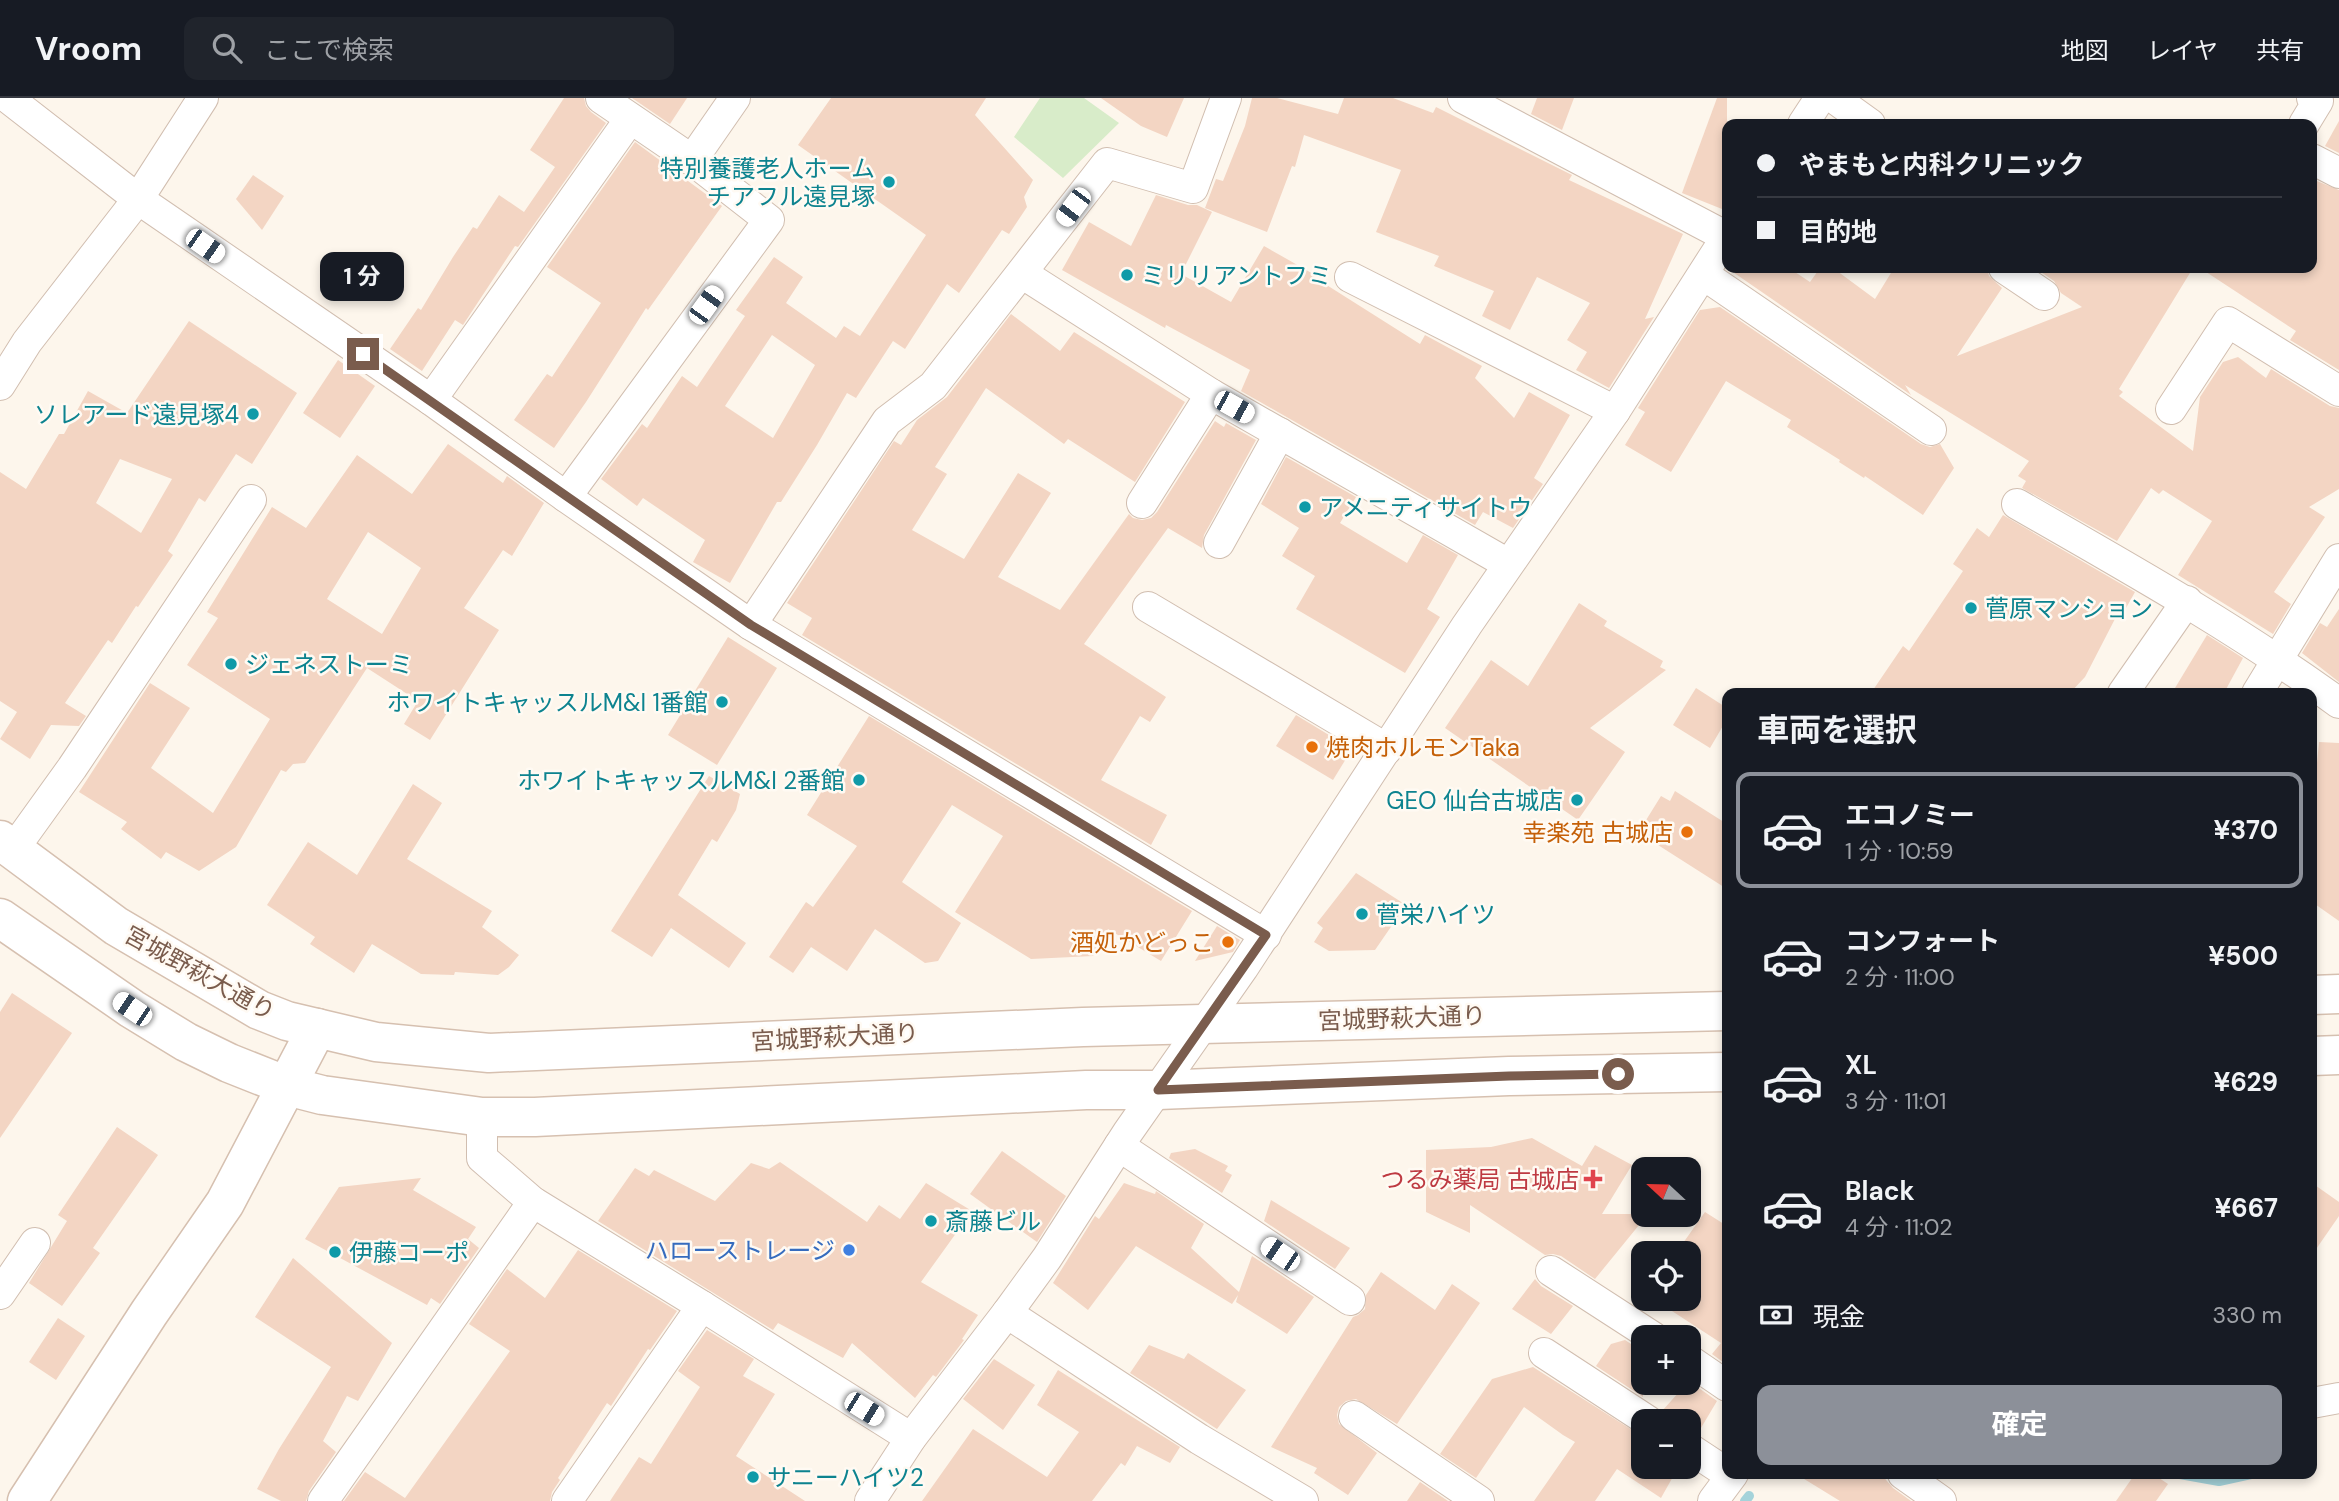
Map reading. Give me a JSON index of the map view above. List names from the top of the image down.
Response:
{
  "streets": {
    "street": ["宮城野萩大通り"]
  },
  "places": {
    "other": [
      "特別養護老人ホーム チアフル遠見塚",
      "ミリリアントフミ",
      "ソレアード遠見塚4",
      "アメニティサイトウ",
      "菅原マンション",
      "ジェネストーミ",
      "ホワイトキャッスルM&I 1番館",
      "焼肉ホルモンTaka",
      "ホワイトキャッスルM&I 2番館",
      "GEO 仙台古城店",
      "幸楽苑 古城店",
      "菅栄ハイツ",
      "酒処かどっこ",
      "斎藤ビル",
      "ハローストレージ",
      "伊藤コーポ",
      "サニーハイツ2"
    ],
    "health": ["つるみ薬局 古城店"]
  },
  "north": "left",
  "page": {
    "header": "Vroom",
    "search": "ここで検索",
    "nav": ["地図", "レイヤ", "共有"],
    "banner": ["やまもと内科クリニック", "目的地"],
    "bubble": "1 分",
    "heading": "車両を選択",
    "list": [
      {
        "name": "エコノミー",
        "note": "1 分 · 10:59",
        "value": "¥370"
      },
      {
        "name": "コンフォート",
        "note": "2 分 · 11:00",
        "value": "¥500"
      },
      {
        "name": "XL",
        "note": "3 分 · 11:01",
        "value": "¥629"
      },
      {
        "name": "Black",
        "note": "4 分 · 11:02",
        "value": "¥667"
      }
    ],
    "map_buttons": ["+", "−"],
    "pay": ["現金", "330 m"],
    "buttons": "確定"
  }
}
